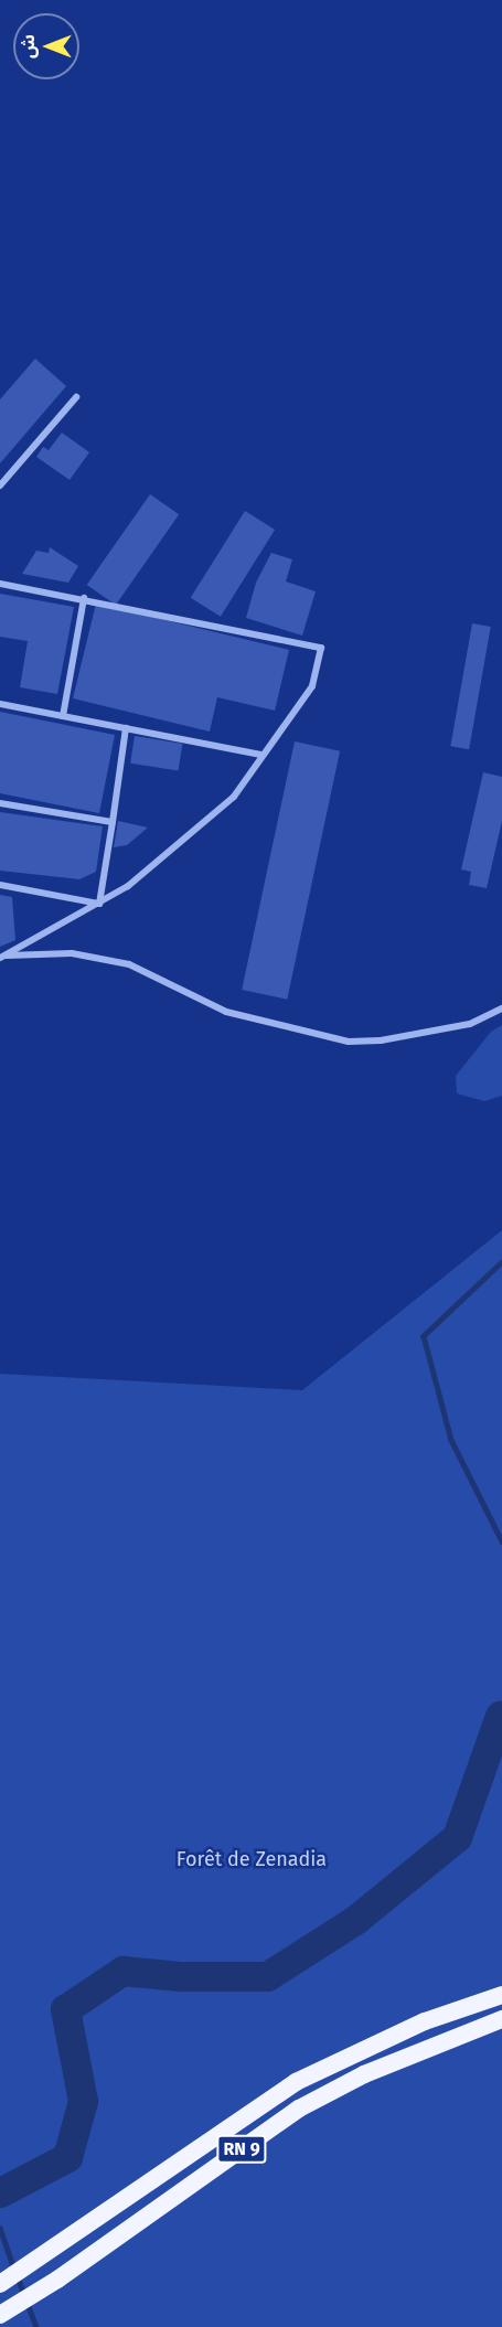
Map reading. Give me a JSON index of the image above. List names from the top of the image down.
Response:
{
  "streets": {
    "highway": ["RN 9"]
  },
  "parks": ["Forêt de Zenadia"],
  "north": "left"
}
